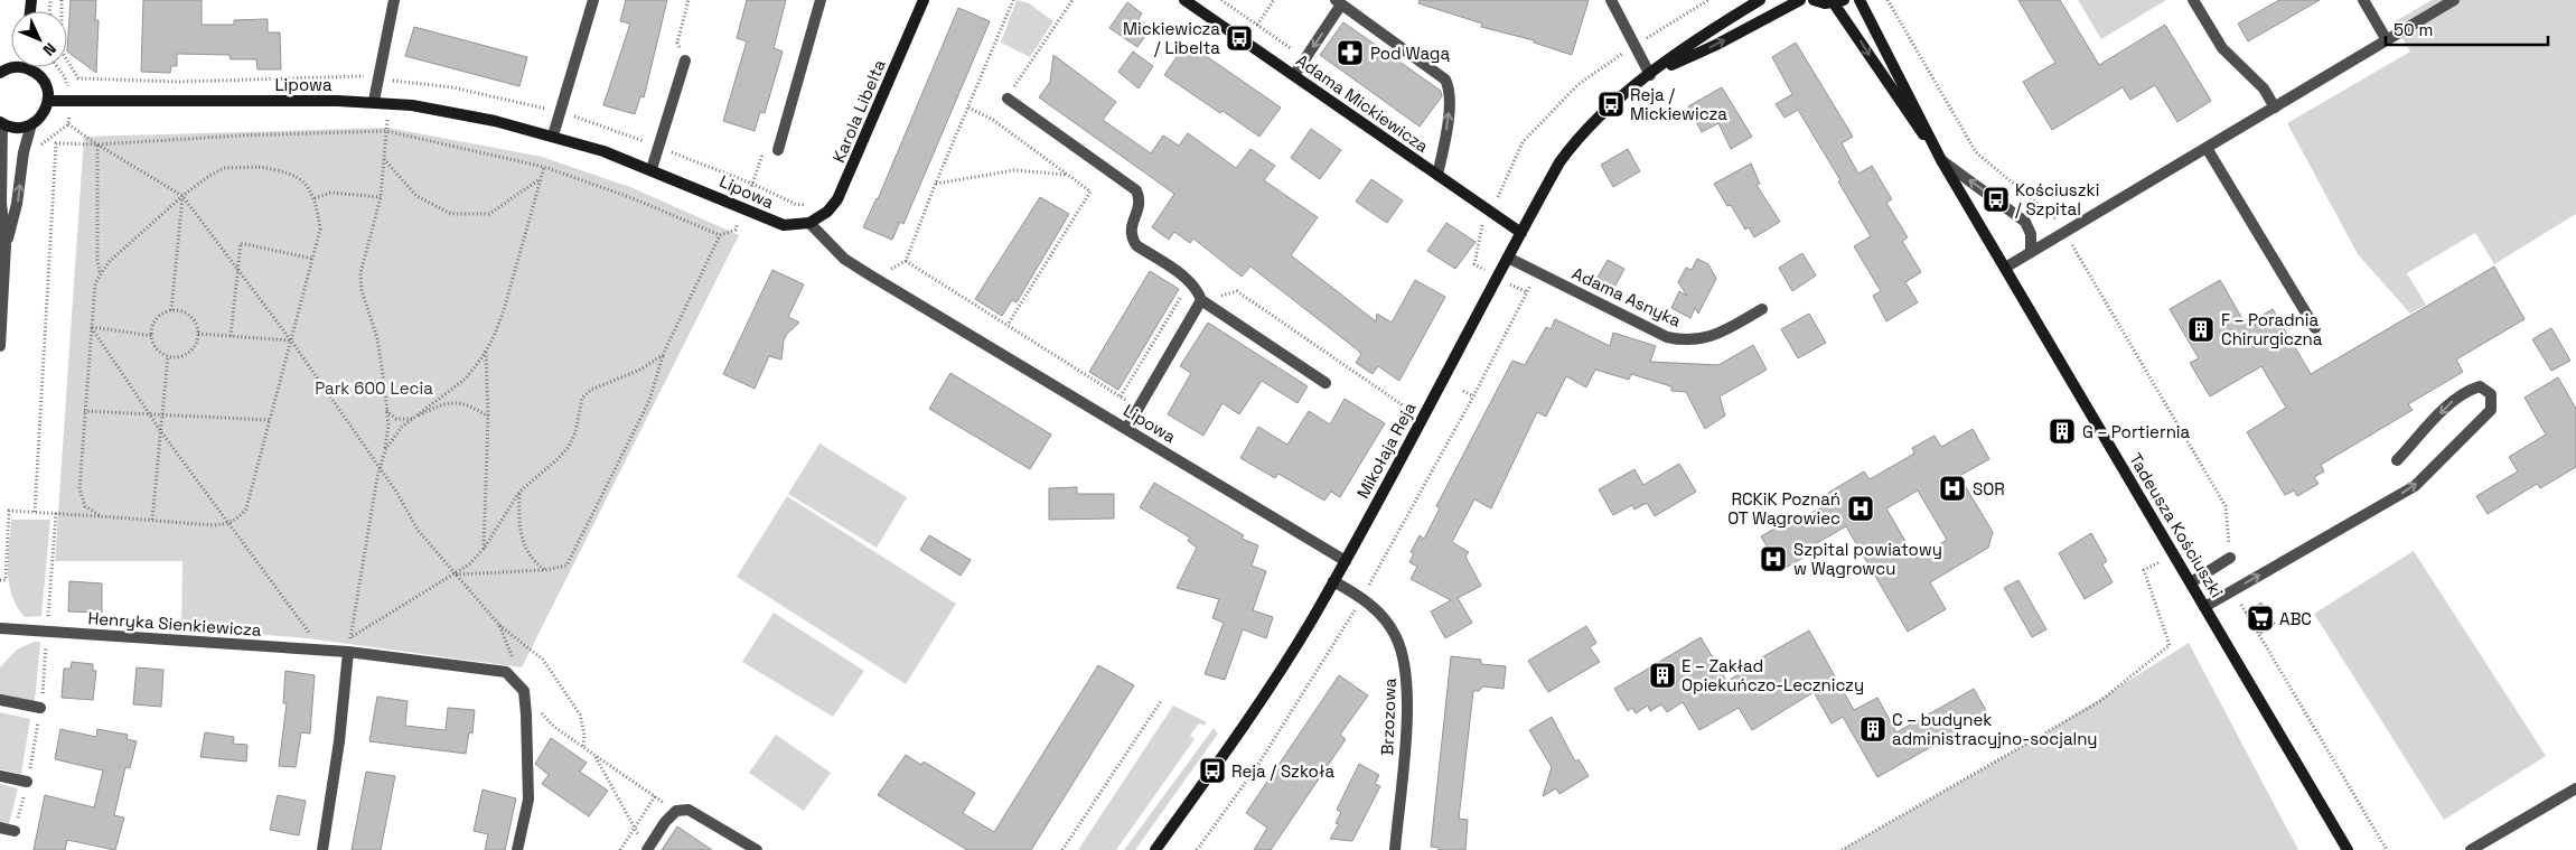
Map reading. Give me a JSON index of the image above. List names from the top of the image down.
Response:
{
  "streets": {
    "street": [
      "Lipowa",
      "Adama Mickiewicza",
      "Karola Libelta",
      "Adama Asnyka",
      "Mikołaja Reja",
      "Tadeusza Kościuszki",
      "Henryka Sienkiewicza",
      "Brzozowa"
    ]
  },
  "crossings": [
    ["Lipowa", "Karola Libelta"],
    ["Lipowa", "Mikołaja Reja"],
    ["Adama Mickiewicza", "Mikołaja Reja"],
    ["Adama Asnyka", "Mikołaja Reja"],
    ["Mikołaja Reja", "Brzozowa"]
  ],
  "parks": ["Park 600 Lecia"],
  "places": {
    "bus stop": [
      "Mickiewicza / Libelta",
      "Reja / Mickiewicza",
      "Kościuszki / Szpital",
      "Reja / Szkoła"
    ],
    "pharmacy": ["Pod Wagą"],
    "building": [
      "F – Poradnia Chirurgiczna",
      "G – Portiernia",
      "E – Zakład Opiekuńczo-Leczniczy",
      "C – budynek administracyjno-socjalny"
    ],
    "hospital": ["SOR", "RCKiK Poznań OT Wągrowiec", "Szpital powiatowy w Wągrowcu"],
    "supermarket": ["ABC"]
  },
  "scale_bar": "50 m",
  "north": "bottom right"
}
